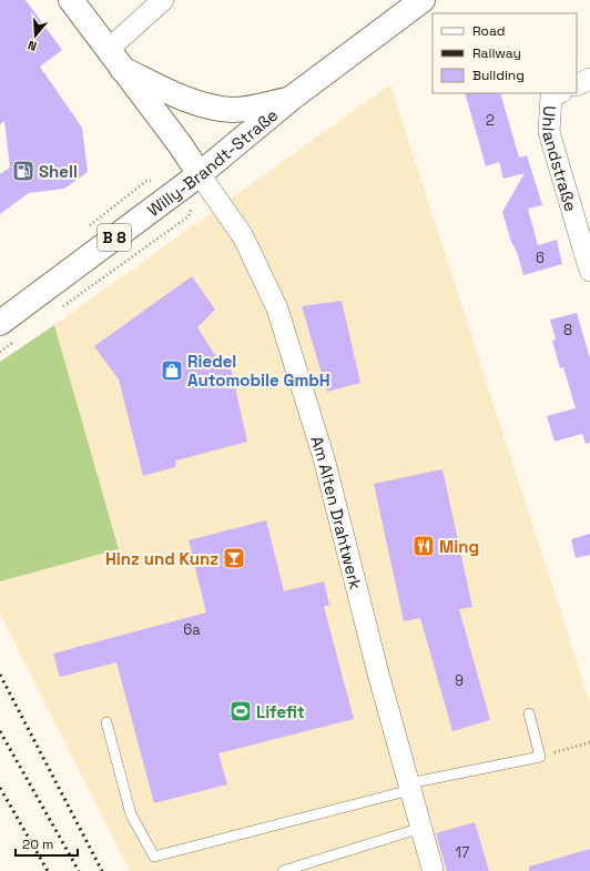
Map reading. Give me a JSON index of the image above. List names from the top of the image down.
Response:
{
  "streets": {
    "main road": ["Willy-Brandt-Straße", "B 8"],
    "street": ["Uhlandstraße", "Am Alten Drahtwerk"]
  },
  "crossings": [
    ["Willy-Brandt-Straße", "Am Alten Drahtwerk"]
  ],
  "places": {
    "fuel station": ["Shell"],
    "shop": ["Riedel Automobile GmbH"],
    "restaurant": ["Ming"],
    "bar": ["Hinz und Kunz"],
    "sports": ["Lifefit"]
  },
  "house_numbers": [
    "2",
    "6",
    "8",
    "6a",
    "9",
    "17"
  ],
  "legend": ["Road", "Railway", "Building"],
  "scale_bar": "20 m",
  "north": "bottom"
}
